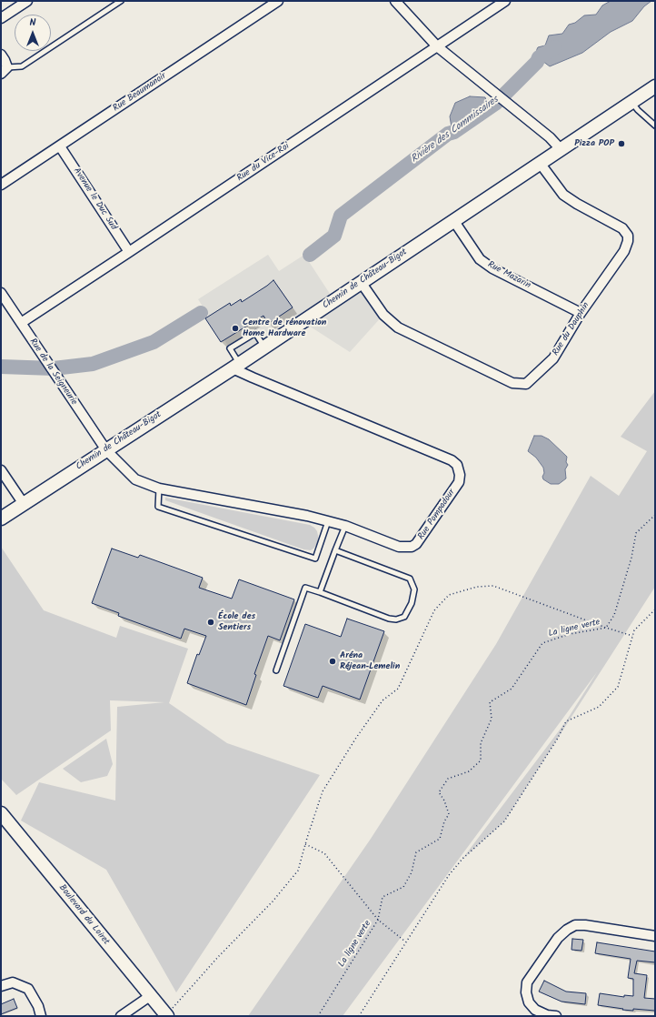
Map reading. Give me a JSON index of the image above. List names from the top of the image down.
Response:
{
  "streets": {
    "street": [
      "Rue Beaumanoir",
      "Rue du Vice-Roi",
      "Avenue le Duc Sud",
      "Rue Mazarin",
      "Chemin de Château-Bigot",
      "Rue du Dauphin",
      "Rue de la Seigneurie",
      "Rue Pompadour",
      "Boulevard du Loiret"
    ],
    "path": ["La ligne verte"]
  },
  "crossings": [
    ["Rue Beaumanoir", "Avenue le Duc Sud"],
    ["Rue du Vice-Roi", "Avenue le Duc Sud"],
    ["Rue du Vice-Roi", "Rue de la Seigneurie"],
    ["Rue Mazarin", "Chemin de Château-Bigot"],
    ["Rue Mazarin", "Rue du Dauphin"],
    ["Chemin de Château-Bigot", "Rue du Dauphin"],
    ["Chemin de Château-Bigot", "Rue de la Seigneurie"],
    ["Chemin de Château-Bigot", "Rue Pompadour"],
    ["Rue de la Seigneurie", "Rue Pompadour"]
  ],
  "water": ["Rivière des Commissaires"],
  "places": [
    "Pizza POP",
    "Centre de rénovation Home Hardware",
    "École des Sentiers",
    "Aréna Réjean‑Lemelin"
  ],
  "north": "top"
}
